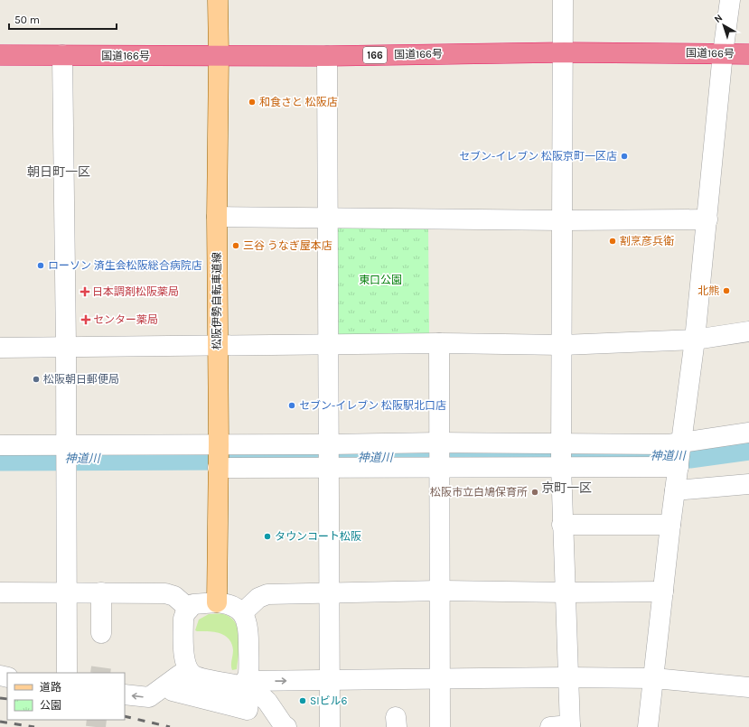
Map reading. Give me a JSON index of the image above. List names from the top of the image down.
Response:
{
  "streets": {
    "highway": ["国道166号", "166"],
    "main road": ["松阪伊勢自転車道線"]
  },
  "crossings": [
    ["国道166号", "松阪伊勢自転車道線"]
  ],
  "districts": ["朝日町一区", "京町一区"],
  "water": ["神道川"],
  "parks": ["東口公園"],
  "places": {
    "other": [
      "和食さと 松阪店",
      "セブン-イレブン 松阪京町一区店",
      "割烹彦兵衛",
      "三谷 うなぎ屋本店",
      "ローソン 済生会松阪総合病院店",
      "北熊",
      "松阪朝日郵便局",
      "セブン-イレブン 松阪駅北口店",
      "松阪市立白鳩保育所",
      "タウンコート松阪",
      "SIビル6"
    ],
    "health": ["日本調剤松阪薬局", "センター薬局"]
  },
  "legend": ["道路", "公園"],
  "scale_bar": "50 m",
  "north": "top left"
}
